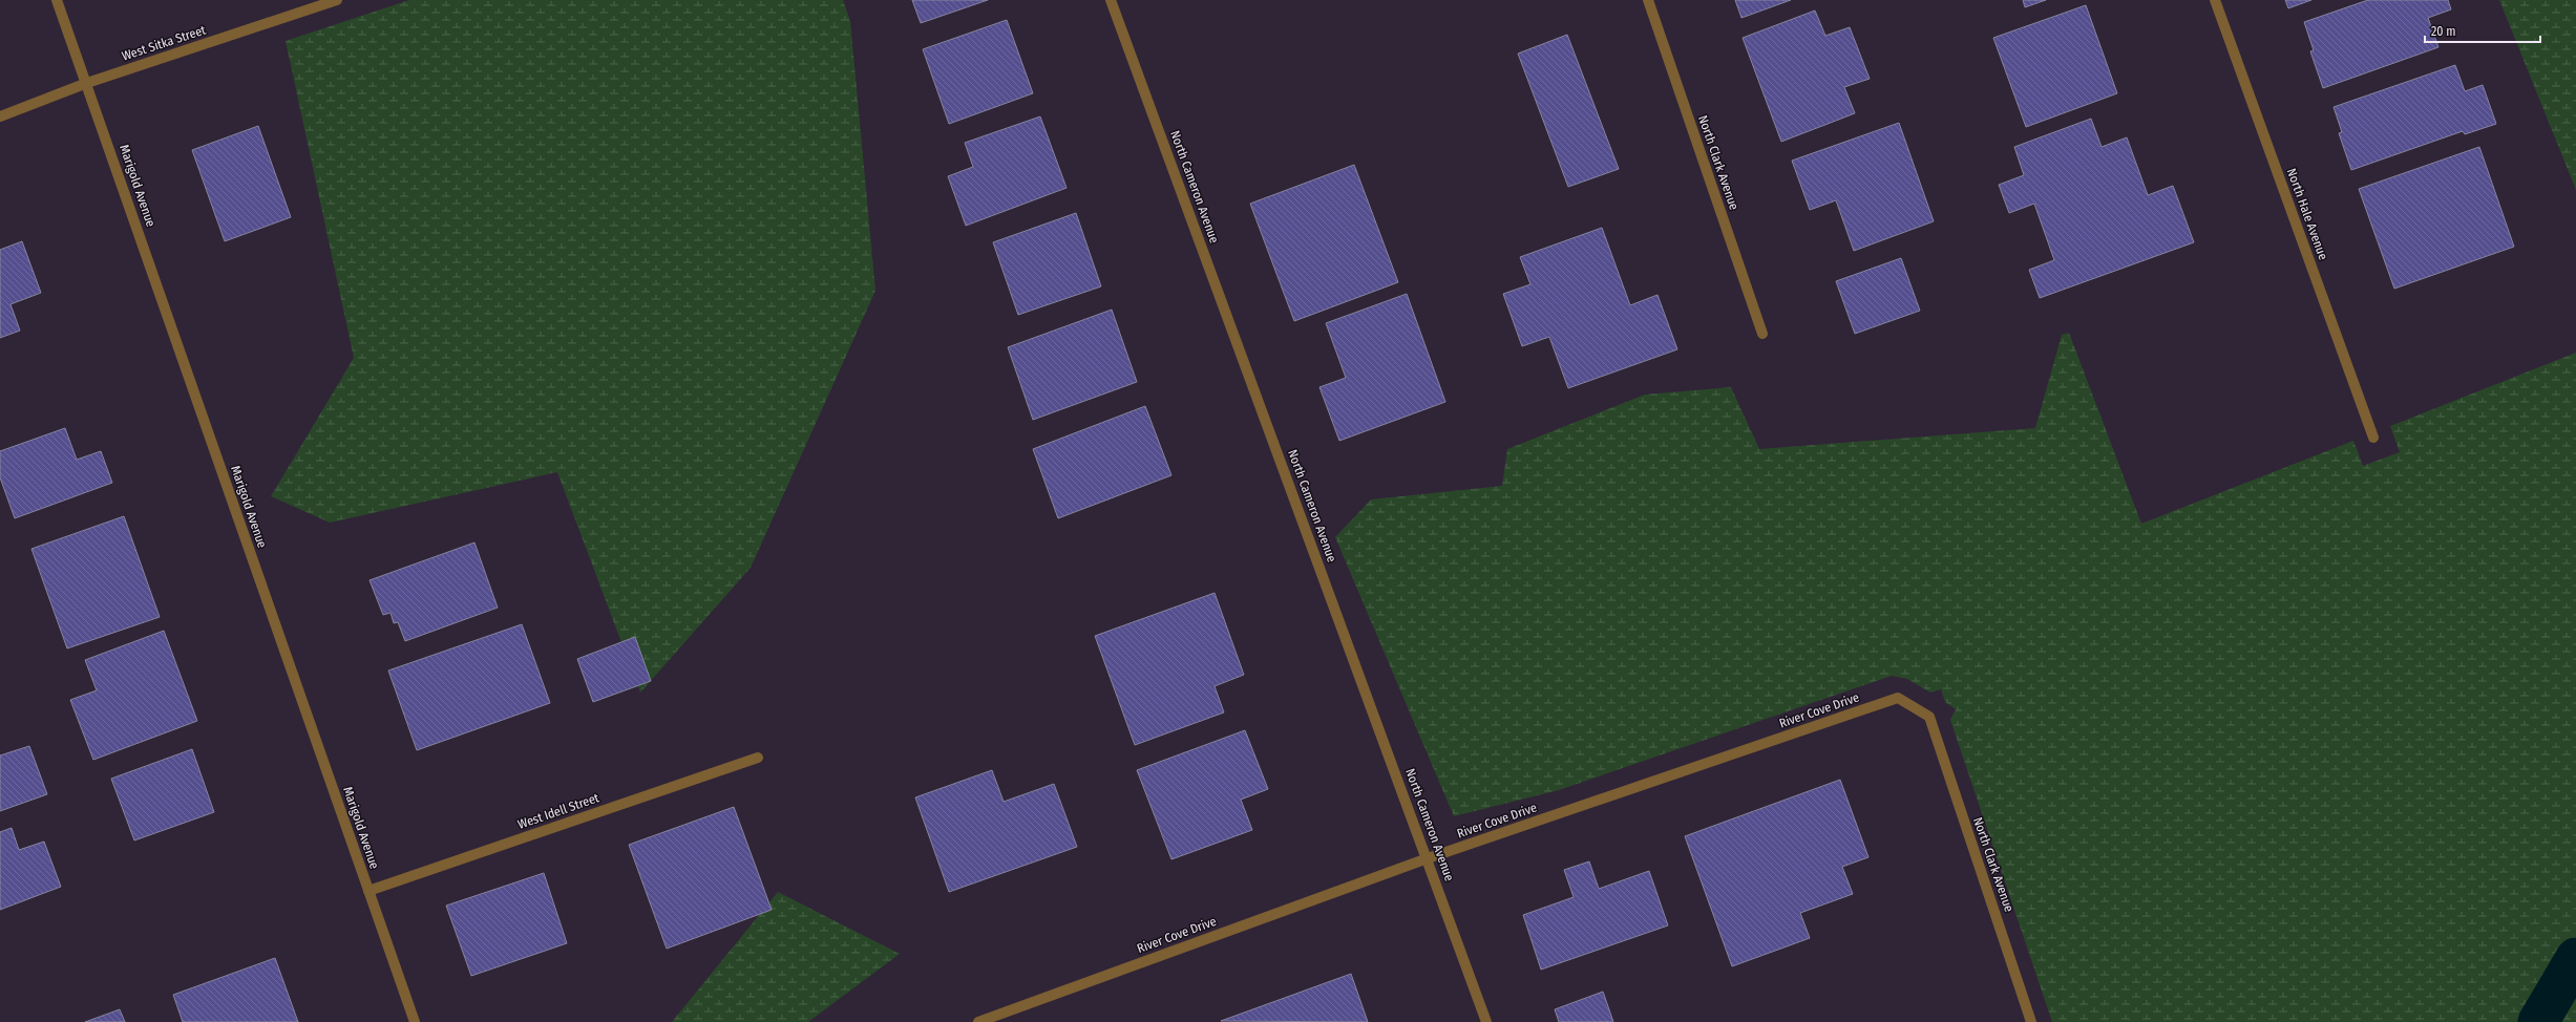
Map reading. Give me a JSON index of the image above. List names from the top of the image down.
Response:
{
  "streets": {
    "street": [
      "West Sitka Street",
      "North Clark Avenue",
      "Marigold Avenue",
      "North Cameron Avenue",
      "North Hale Avenue",
      "River Cove Drive",
      "West Idell Street"
    ]
  },
  "crossings": [
    ["West Sitka Street", "Marigold Avenue"],
    ["North Clark Avenue", "River Cove Drive"],
    ["Marigold Avenue", "West Idell Street"],
    ["North Cameron Avenue", "River Cove Drive"]
  ],
  "scale_bar": "20 m"
}
